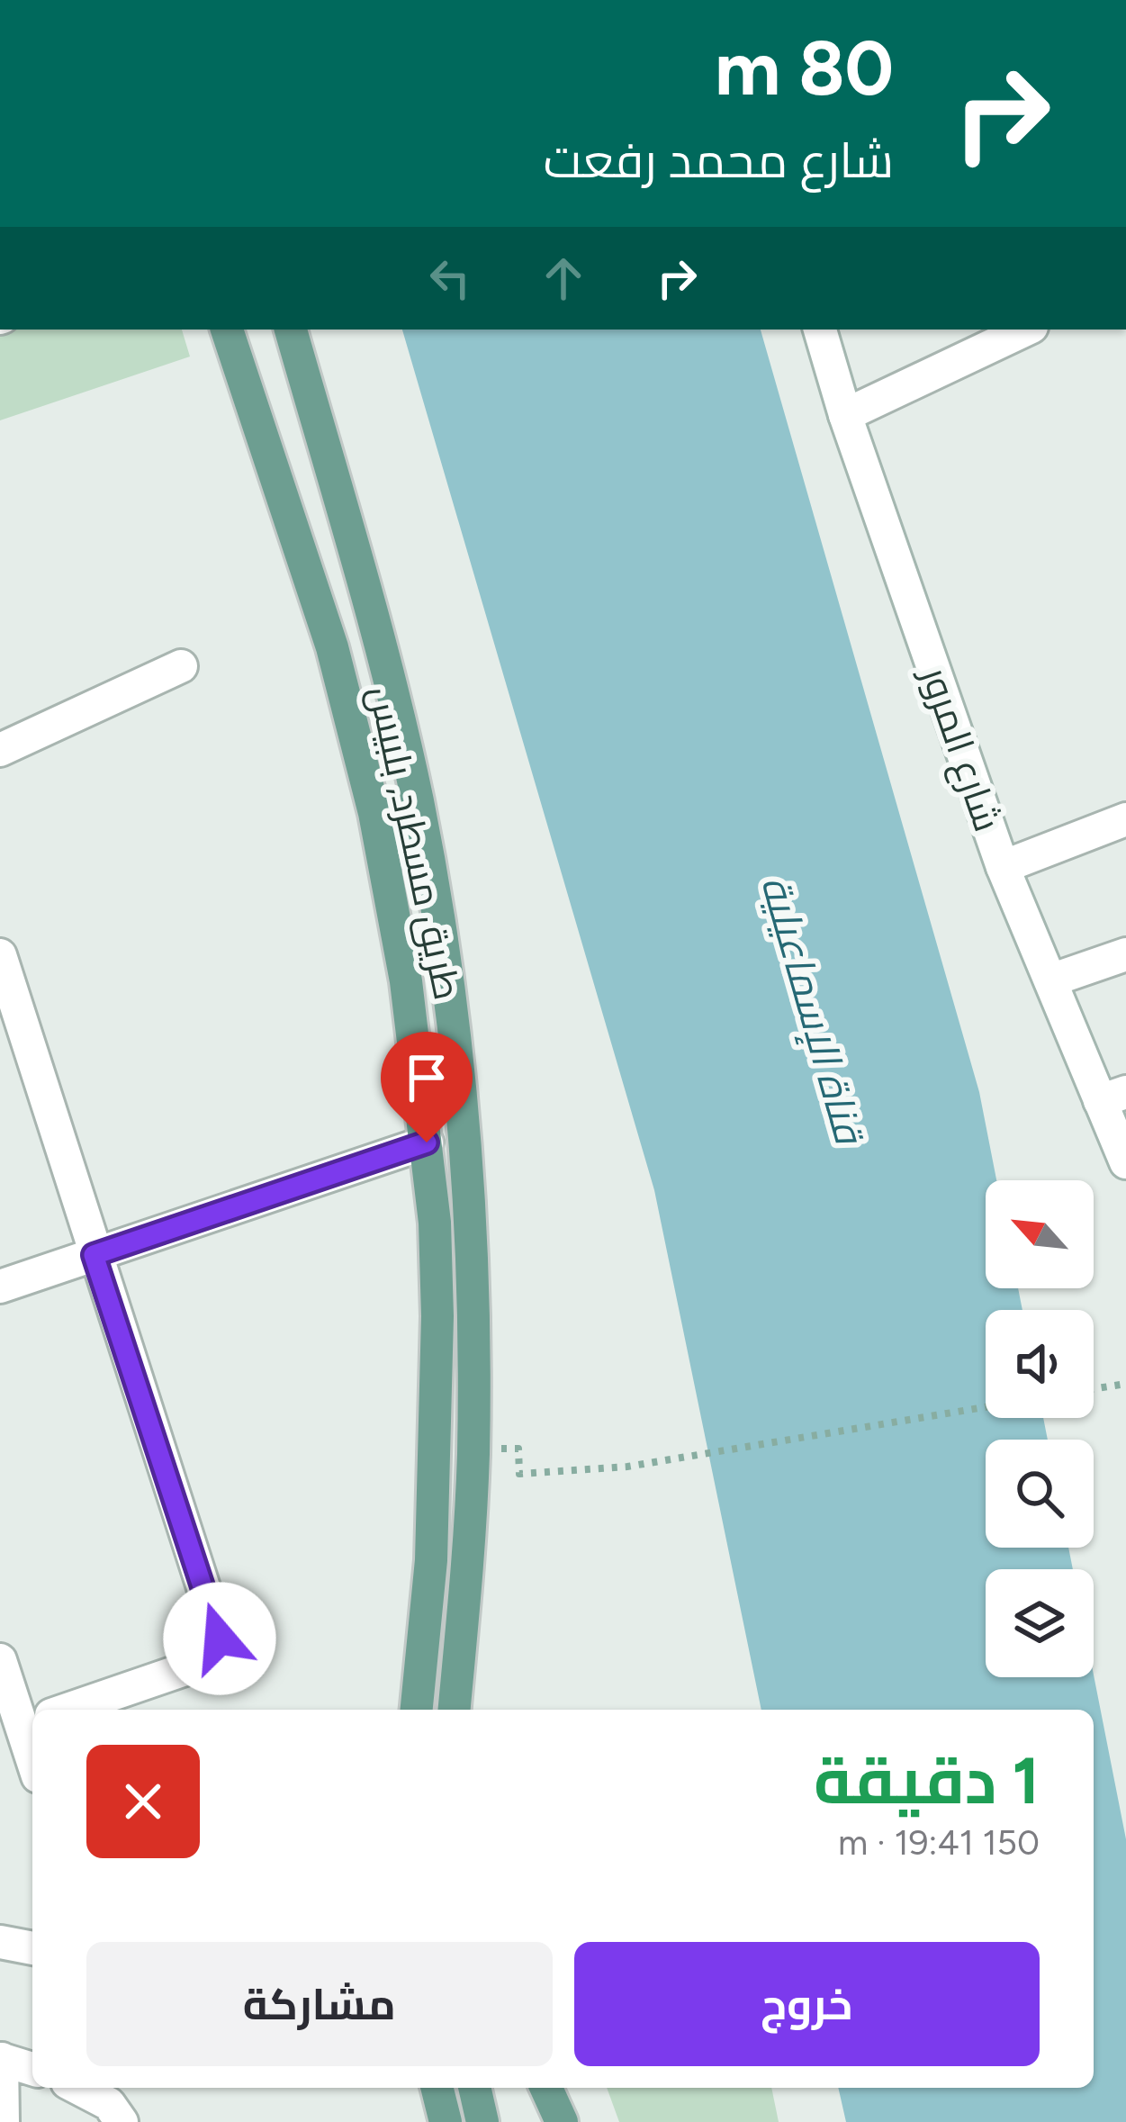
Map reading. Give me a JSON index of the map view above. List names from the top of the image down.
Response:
{
  "streets": {
    "main road": ["طريق مسطرد, بلبيس"],
    "street": ["شارع المرور"]
  },
  "water": ["قناة الإسماعيلية"],
  "north": "top left",
  "page": {
    "turn": ["80 m", "شارع محمد رفعت"],
    "heading": ["1 دقيقة", "150 m · 19:41"],
    "buttons": ["خروج", "مشاركة"]
  }
}
